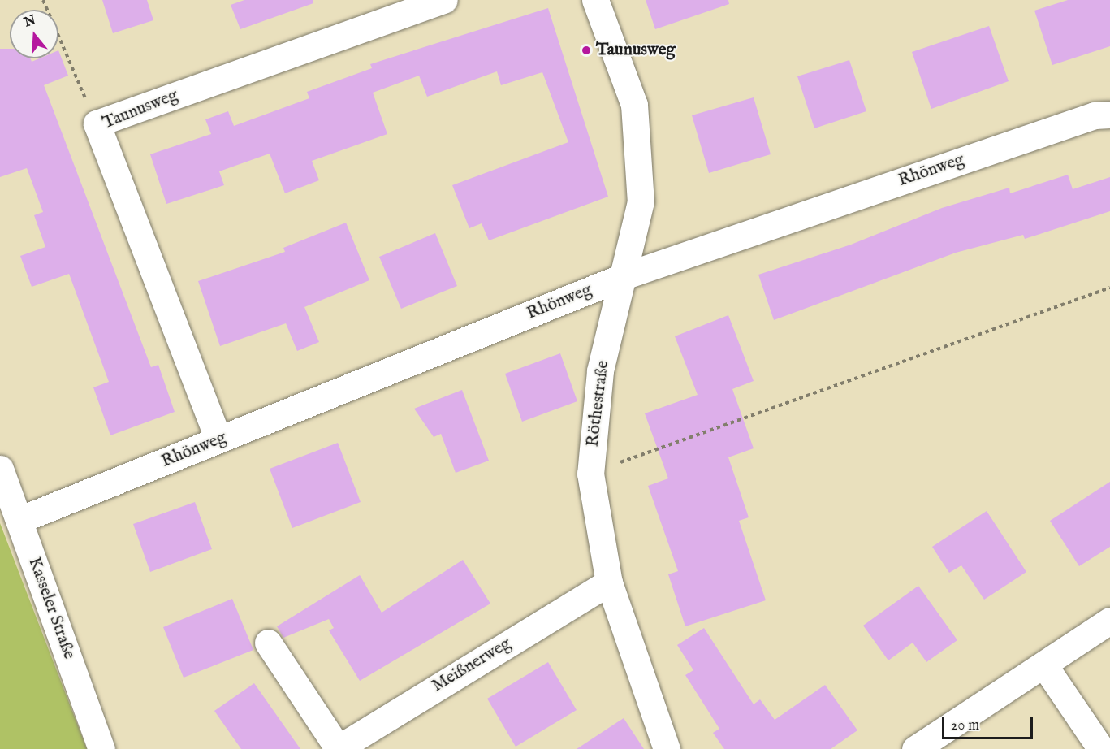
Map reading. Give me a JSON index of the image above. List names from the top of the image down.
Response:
{
  "streets": {
    "street": [
      "Taunusweg",
      "Rhönweg",
      "Röthestraße",
      "Kasseler Straße",
      "Meißnerweg"
    ]
  },
  "crossings": [
    ["Taunusweg", "Rhönweg"],
    ["Rhönweg", "Röthestraße"],
    ["Rhönweg", "Kasseler Straße"],
    ["Röthestraße", "Meißnerweg"]
  ],
  "places": ["Taunusweg"],
  "scale_bar": "20 m",
  "north": "top"
}
